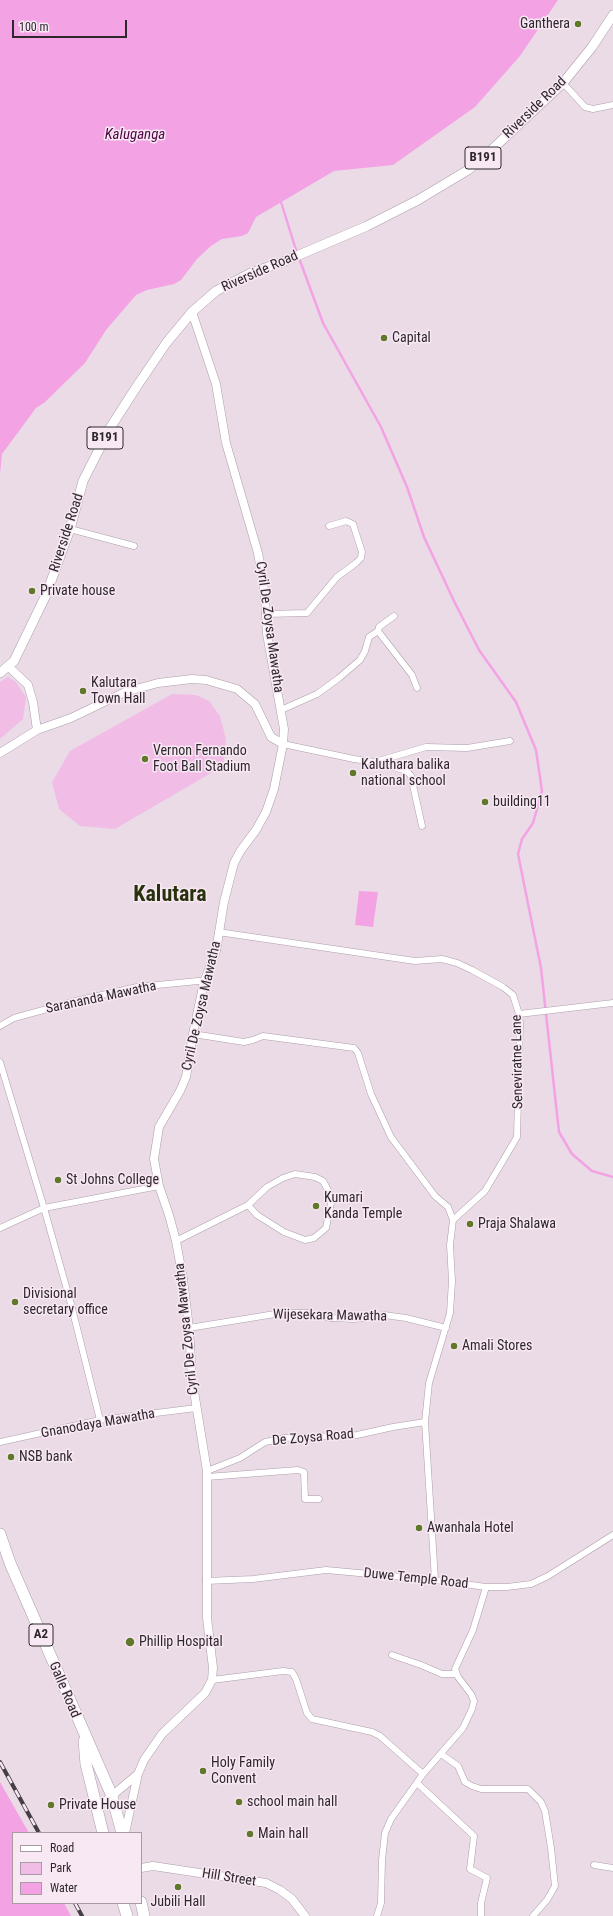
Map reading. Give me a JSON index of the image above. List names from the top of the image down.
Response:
{
  "streets": {
    "highway": ["A2", "Galle Road"],
    "main road": ["Riverside Road", "B191"],
    "street": [
      "Cyril De Zoysa Mawatha",
      "Sarananda Mawatha",
      "Seneviratne Lane",
      "Wijesekara Mawatha",
      "Gnanodaya Mawatha",
      "De Zoysa Road",
      "Duwe Temple Road",
      "Hill Street"
    ]
  },
  "crossings": [
    ["Riverside Road", "Cyril De Zoysa Mawatha"],
    ["Cyril De Zoysa Mawatha", "Sarananda Mawatha"],
    ["Cyril De Zoysa Mawatha", "Seneviratne Lane"],
    ["Cyril De Zoysa Mawatha", "Wijesekara Mawatha"],
    ["Cyril De Zoysa Mawatha", "Gnanodaya Mawatha"],
    ["Cyril De Zoysa Mawatha", "De Zoysa Road"],
    ["Cyril De Zoysa Mawatha", "Duwe Temple Road"]
  ],
  "districts": ["Kalutara"],
  "water": ["Kaluganga"],
  "places": [
    "Ganthera",
    "Capital",
    "Private house",
    "Kalutara Town Hall",
    "Vernon Fernando Foot Ball Stadium",
    "Kaluthara balika national school",
    "building11",
    "St Johns College",
    "Kumari Kanda Temple",
    "Praja Shalawa",
    "Divisional secretary office",
    "Amali Stores",
    "NSB bank",
    "Awanhala Hotel",
    "Phillip Hospital",
    "Holy Family Convent",
    "school main hall",
    "Private House",
    "Main hall",
    "Jubili Hall"
  ],
  "legend": ["Road", "Park", "Water"],
  "scale_bar": "100 m"
}
